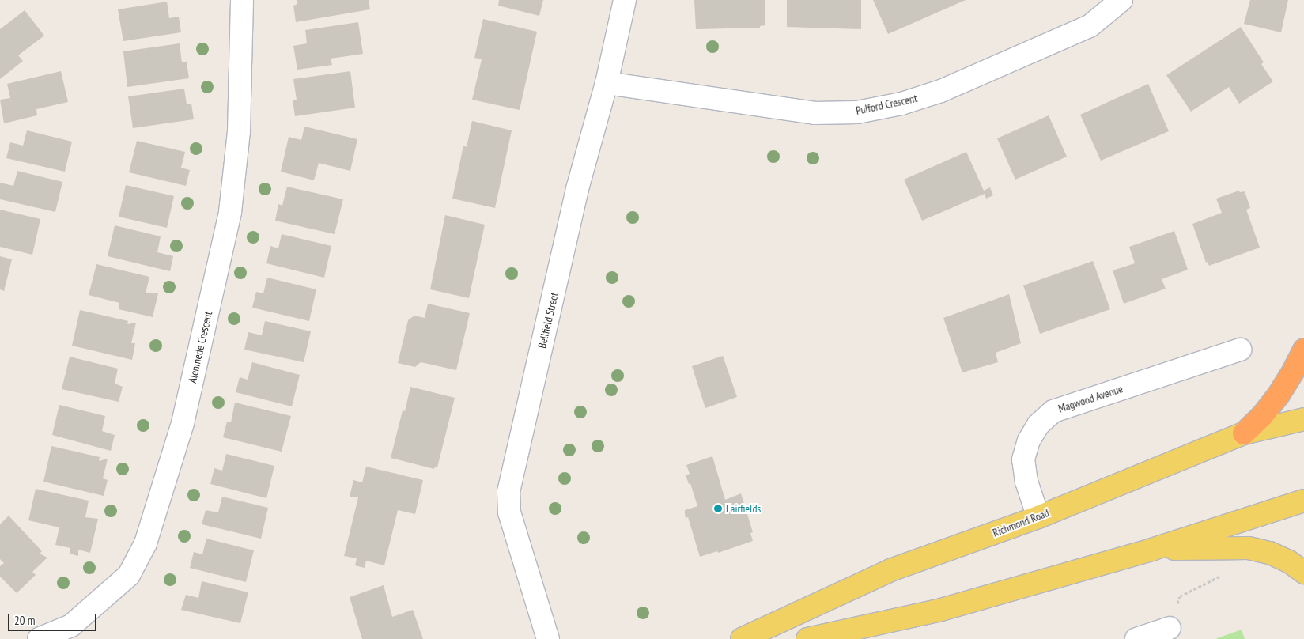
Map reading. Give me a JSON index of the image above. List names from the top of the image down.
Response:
{
  "streets": {
    "main road": ["Richmond Road"],
    "street": [
      "Pulford Crescent",
      "Bellfield Street",
      "Alenmede Crescent",
      "Magwood Avenue"
    ]
  },
  "crossings": [
    ["Pulford Crescent", "Bellfield Street"],
    ["Magwood Avenue", "Richmond Road"]
  ],
  "places": ["Fairfields"],
  "scale_bar": "20 m"
}
